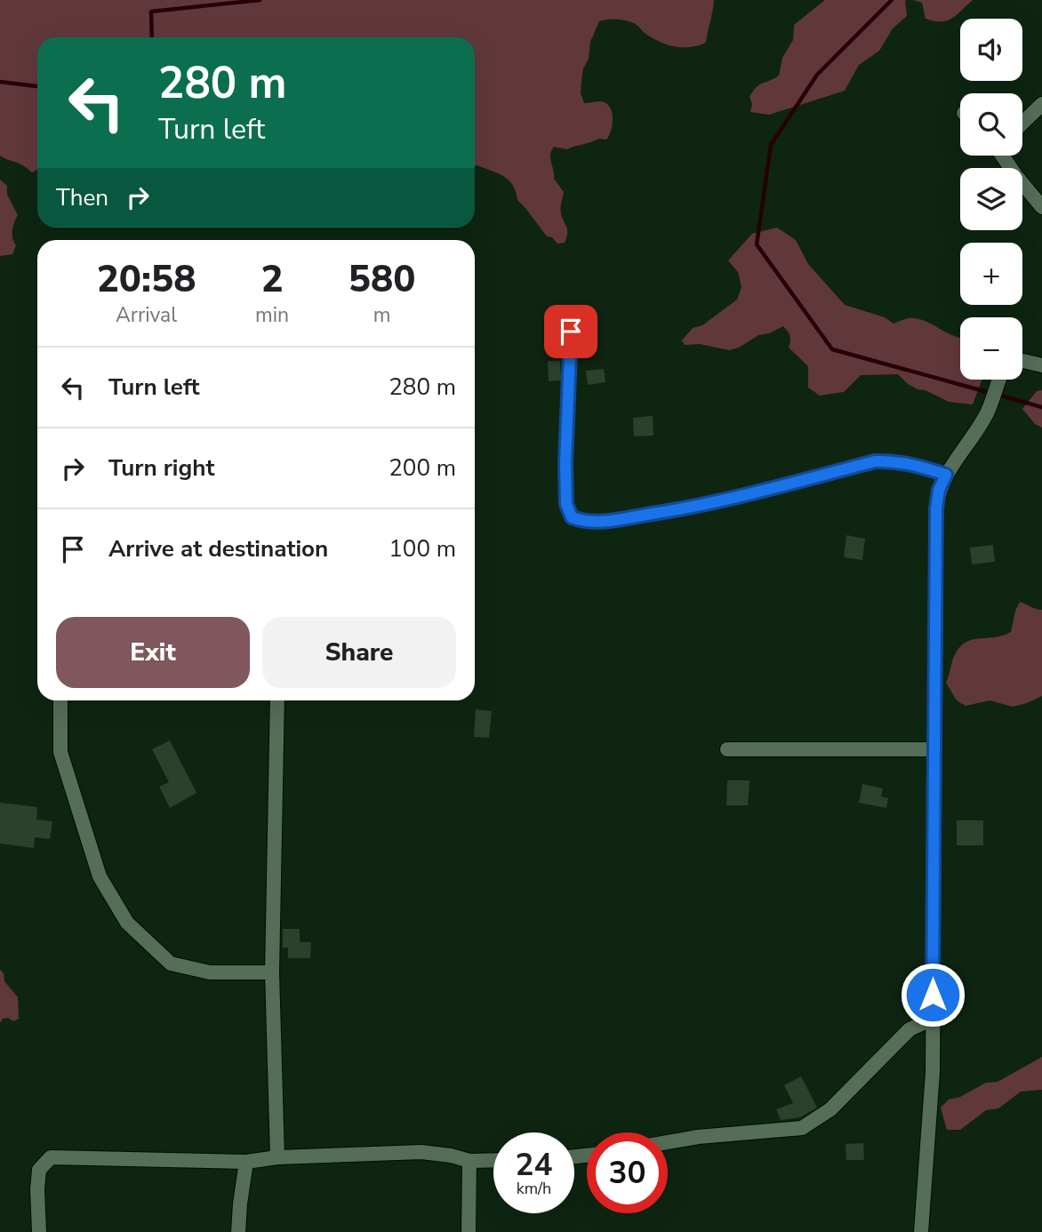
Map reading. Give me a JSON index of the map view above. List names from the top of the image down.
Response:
{
  "page": {
    "map_buttons": ["+", "−"],
    "turn": ["280 m", "Turn left"],
    "then": "Then",
    "eta": [
      "20:58",
      "Arrival",
      "2",
      "min",
      "580",
      "m"
    ],
    "list": [
      {
        "name": "Turn left",
        "value": "280 m"
      },
      {
        "name": "Turn right",
        "value": "200 m"
      },
      {
        "name": "Arrive at destination",
        "value": "100 m"
      }
    ],
    "buttons": ["Exit", "Share"],
    "speed": "24 km/h",
    "limit": "30"
  }
}
